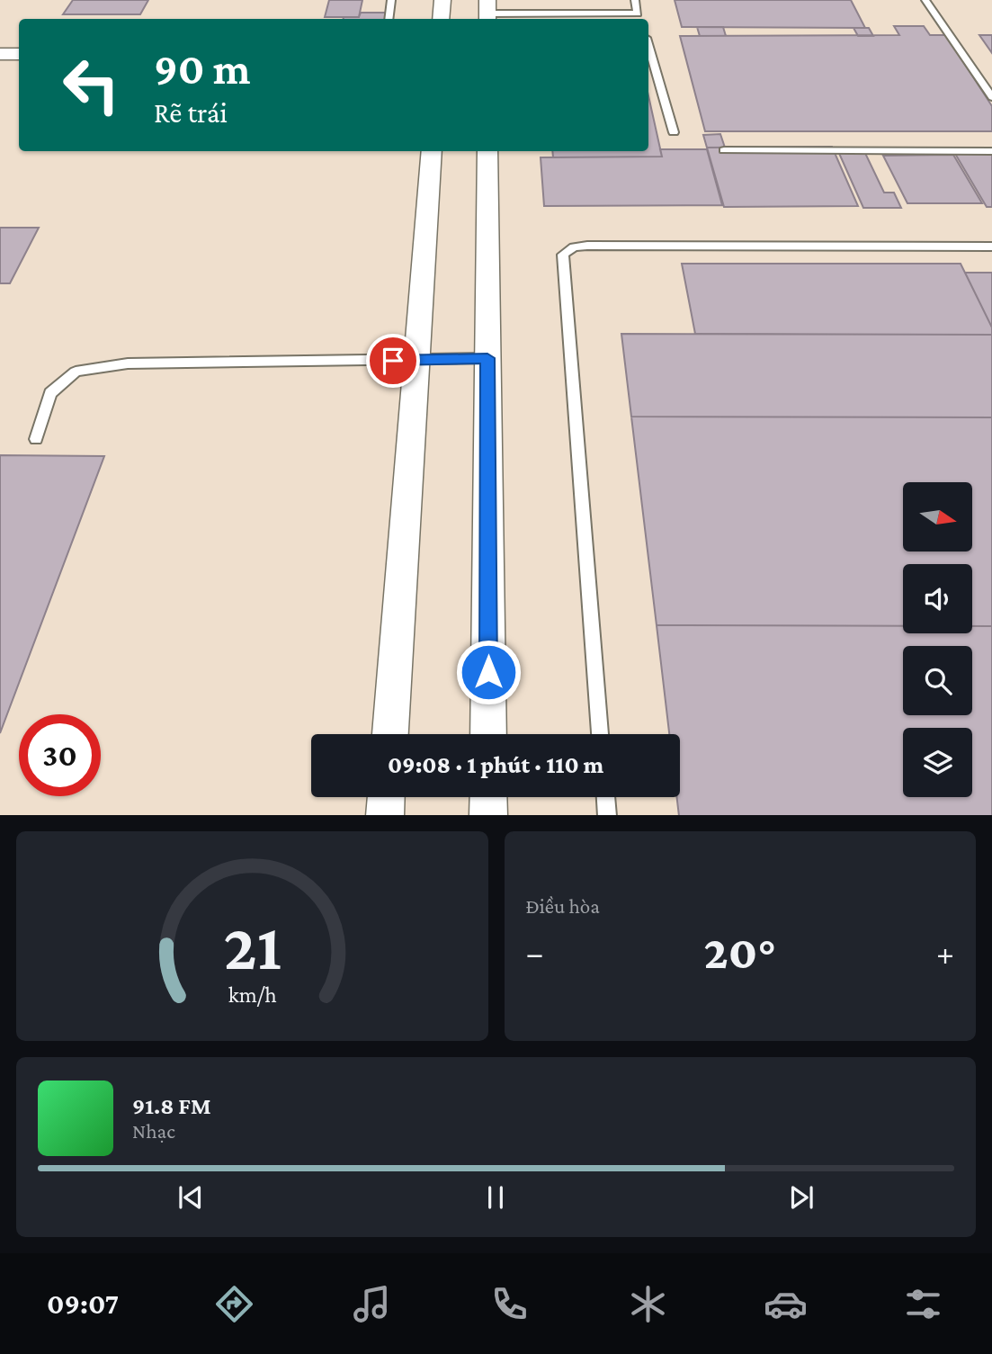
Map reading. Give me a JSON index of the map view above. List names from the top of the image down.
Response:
{
  "north": "right",
  "page": {
    "turn": ["90 m", "Rẽ trái"],
    "limit": "30",
    "trip": "09:08 · 1 phút · 110 m",
    "tile": "Điều hòa",
    "heat": ["−", "20°", "+"],
    "song": ["91.8 FM", "Nhạc"],
    "tabs": "09:07",
    "gauge": ["21", "km/h"]
  }
}
